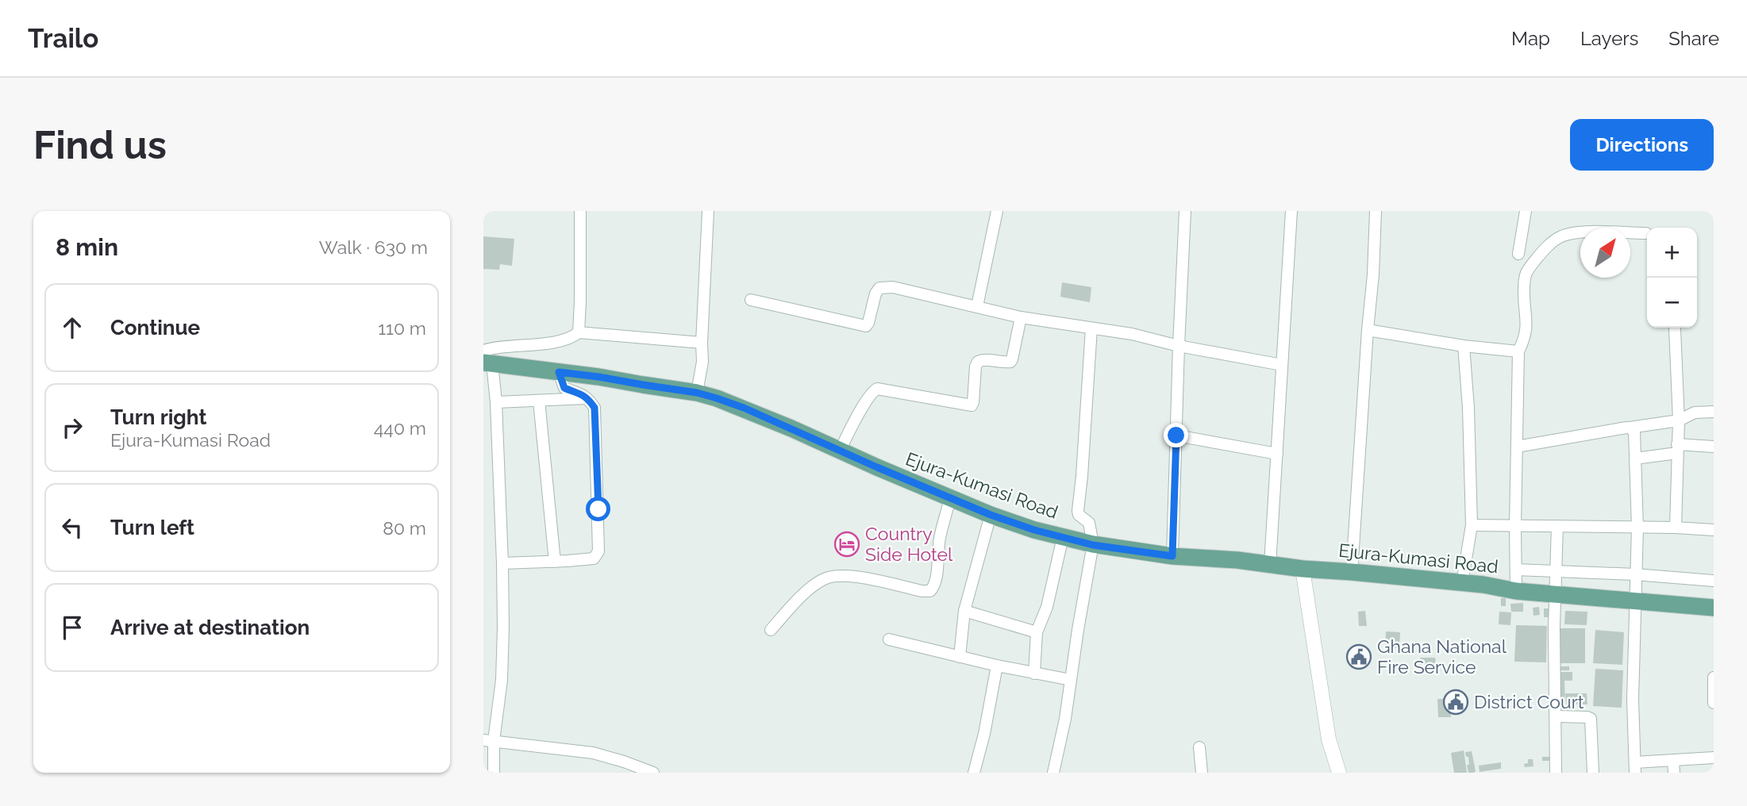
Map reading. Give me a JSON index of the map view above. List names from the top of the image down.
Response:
{
  "streets": {
    "main road": ["Ejura-Kumasi Road"]
  },
  "places": {
    "hotel": ["Country Side Hotel"],
    "public building": ["Ghana National Fire Service", "District Court"]
  },
  "north": "top right",
  "page": {
    "header": "Trailo",
    "nav": ["Map", "Layers", "Share"],
    "buttons": "Directions",
    "title": "Find us",
    "heading": ["8 min", "Walk · 630 m"],
    "map_buttons": ["+", "−"],
    "list": [
      ["Continue", "110 m"],
      ["Turn right", "Ejura-Kumasi Road", "440 m"],
      ["Turn left", "80 m"],
      "Arrive at destination"
    ]
  }
}
